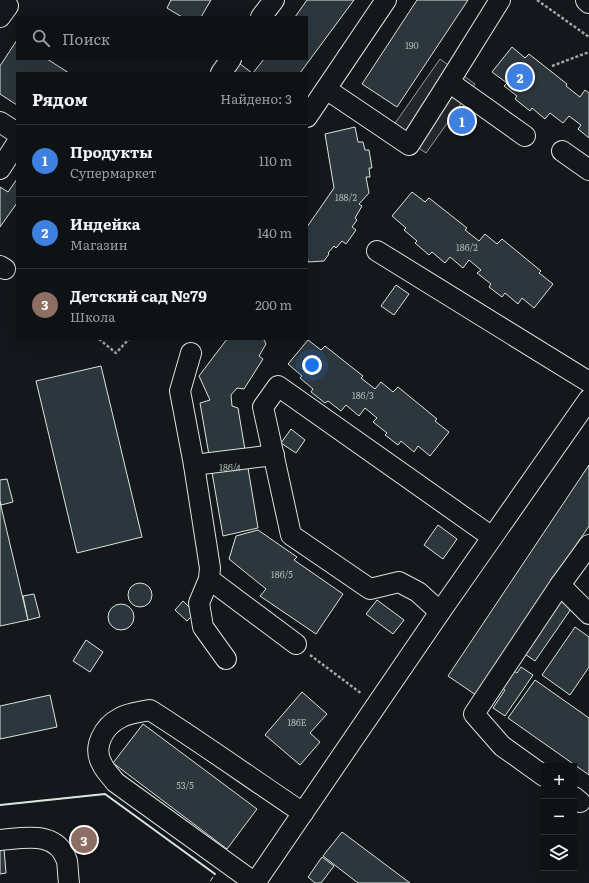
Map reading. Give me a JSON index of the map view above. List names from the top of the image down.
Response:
{
  "house_numbers": [
    "190",
    "188/2",
    "186/2",
    "186/3",
    "186/4",
    "186/5",
    "186Е",
    "53/5"
  ],
  "page": {
    "search": "Поиск",
    "pins": ["2", "1", "3"],
    "heading": ["Рядом", "Найдено: 3"],
    "list": [
      {
        "mark": "1",
        "name": "Продукты",
        "note": "Супермаркет",
        "value": "110 m"
      },
      {
        "mark": "2",
        "name": "Индейка",
        "note": "Магазин",
        "value": "140 m"
      },
      {
        "mark": "3",
        "name": "Детский сад №79",
        "note": "Школа",
        "value": "200 m"
      }
    ],
    "map_buttons": ["+", "−"]
  }
}
